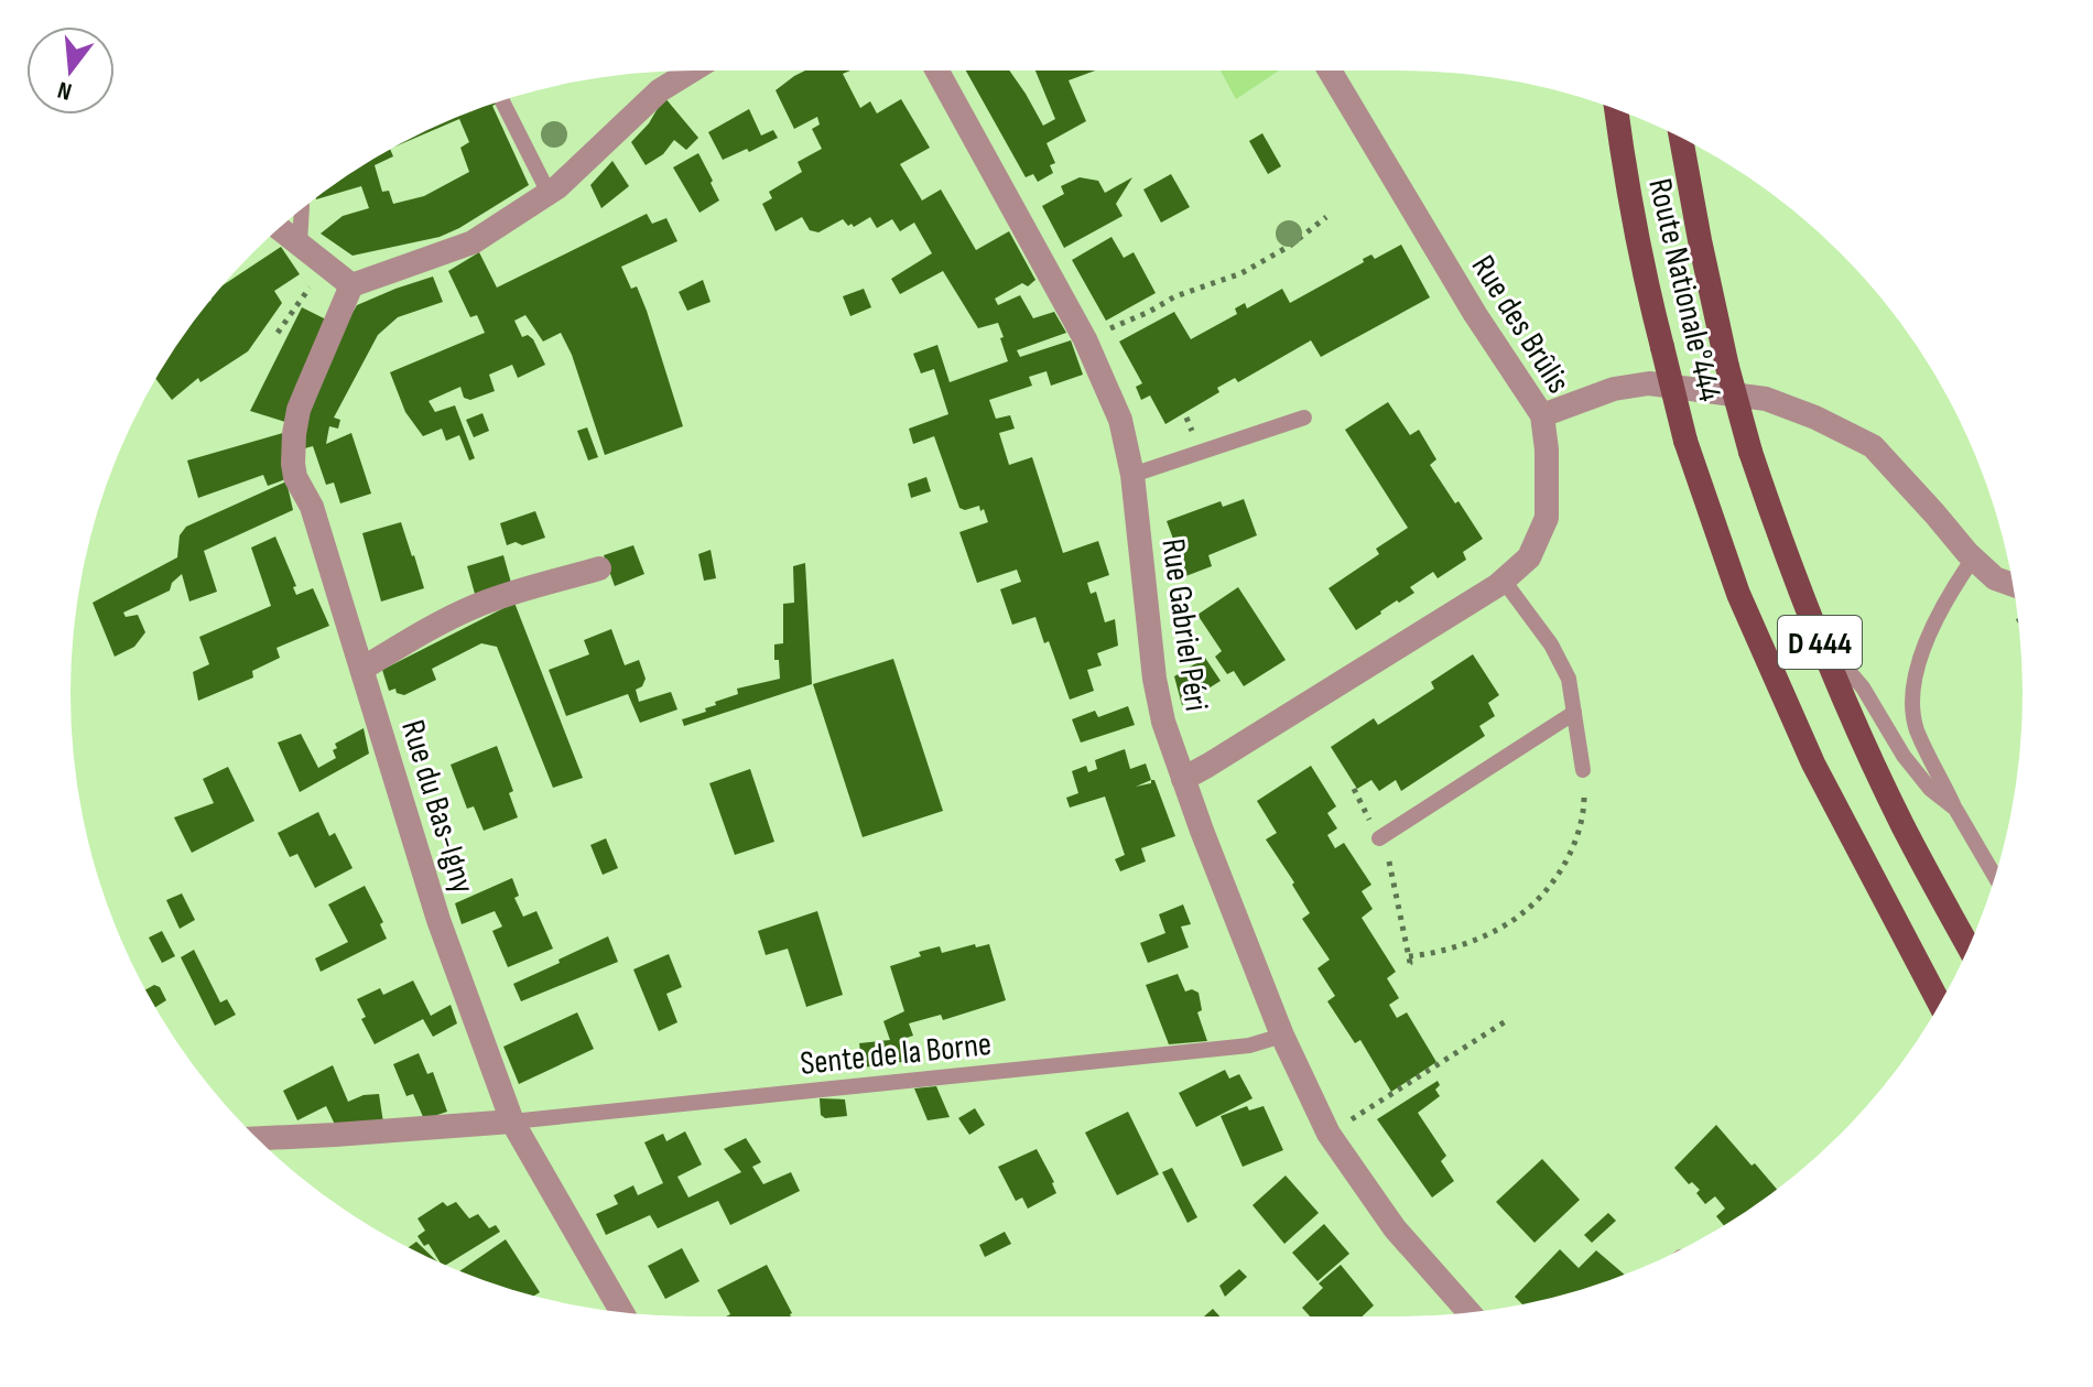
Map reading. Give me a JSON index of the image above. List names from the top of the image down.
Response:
{
  "streets": {
    "main road": ["Route Nationale°444", "D 444"],
    "street": ["Rue des Brûlis", "Rue Gabriel Péri", "Rue du Bas-Igny"],
    "lane": ["Sente de la Borne"]
  },
  "crossings": [
    ["Route Nationale°444", "D 444"],
    ["Rue des Brûlis", "Rue Gabriel Péri"],
    ["Rue Gabriel Péri", "Sente de la Borne"],
    ["Rue du Bas-Igny", "Sente de la Borne"]
  ],
  "north": "bottom"
}
